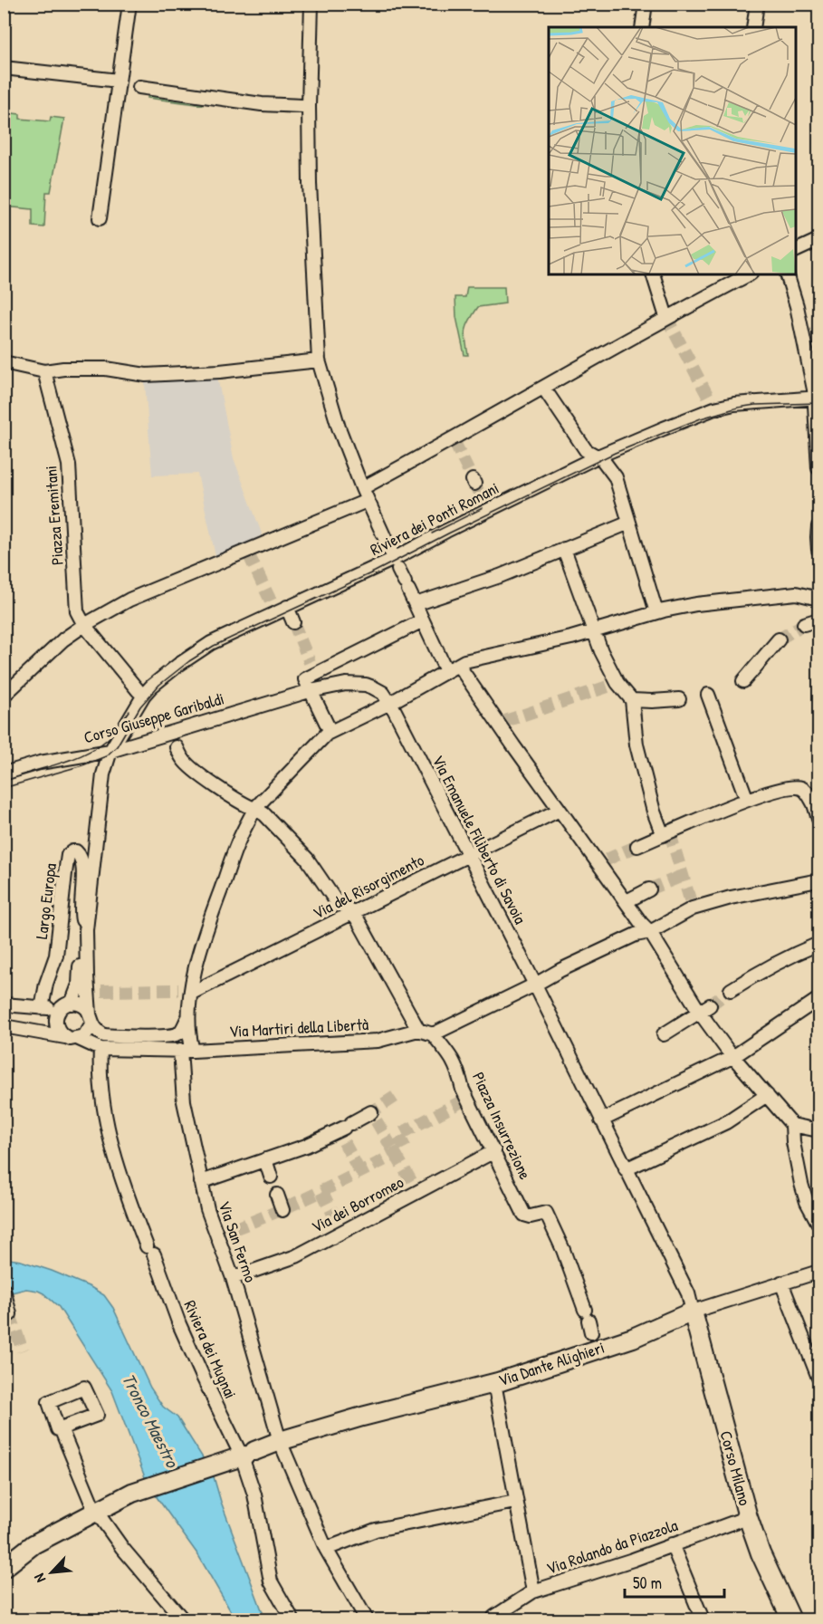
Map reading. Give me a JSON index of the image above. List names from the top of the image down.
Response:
{
  "streets": {
    "street": [
      "Piazza Eremitani",
      "Riviera dei Ponti Romani",
      "Corso Giuseppe Garibaldi",
      "Via Emanuele Filiberto di Savoia",
      "Via del Risorgimento",
      "Largo Europa",
      "Via Martiri della Libertà",
      "Piazza Insurrezione",
      "Via dei Borromeo",
      "Via San Fermo",
      "Riviera dei Mugnai",
      "Via Dante Alighieri",
      "Corso Milano",
      "Via Rolando da Piazzola"
    ]
  },
  "crossings": [
    ["Riviera dei Ponti Romani", "Corso Giuseppe Garibaldi"],
    ["Riviera dei Ponti Romani", "Largo Europa"],
    ["Corso Giuseppe Garibaldi", "Via Emanuele Filiberto di Savoia"],
    ["Corso Giuseppe Garibaldi", "Largo Europa"],
    ["Corso Giuseppe Garibaldi", "Via San Fermo"],
    ["Via Emanuele Filiberto di Savoia", "Via del Risorgimento"],
    ["Via Emanuele Filiberto di Savoia", "Via San Fermo"],
    ["Via Emanuele Filiberto di Savoia", "Via Dante Alighieri"],
    ["Via Emanuele Filiberto di Savoia", "Corso Milano"],
    ["Via del Risorgimento", "Via San Fermo"],
    ["Via Martiri della Libertà", "Via San Fermo"],
    ["Via Martiri della Libertà", "Riviera dei Mugnai"],
    ["Piazza Insurrezione", "Via dei Borromeo"],
    ["Piazza Insurrezione", "Via Dante Alighieri"],
    ["Via dei Borromeo", "Via San Fermo"],
    ["Via San Fermo", "Via Dante Alighieri"],
    ["Riviera dei Mugnai", "Via Dante Alighieri"],
    ["Via Dante Alighieri", "Corso Milano"],
    ["Corso Milano", "Via Rolando da Piazzola"]
  ],
  "water": ["Tronco Maestro"],
  "scale_bar": "50 m",
  "north": "bottom left"
}
